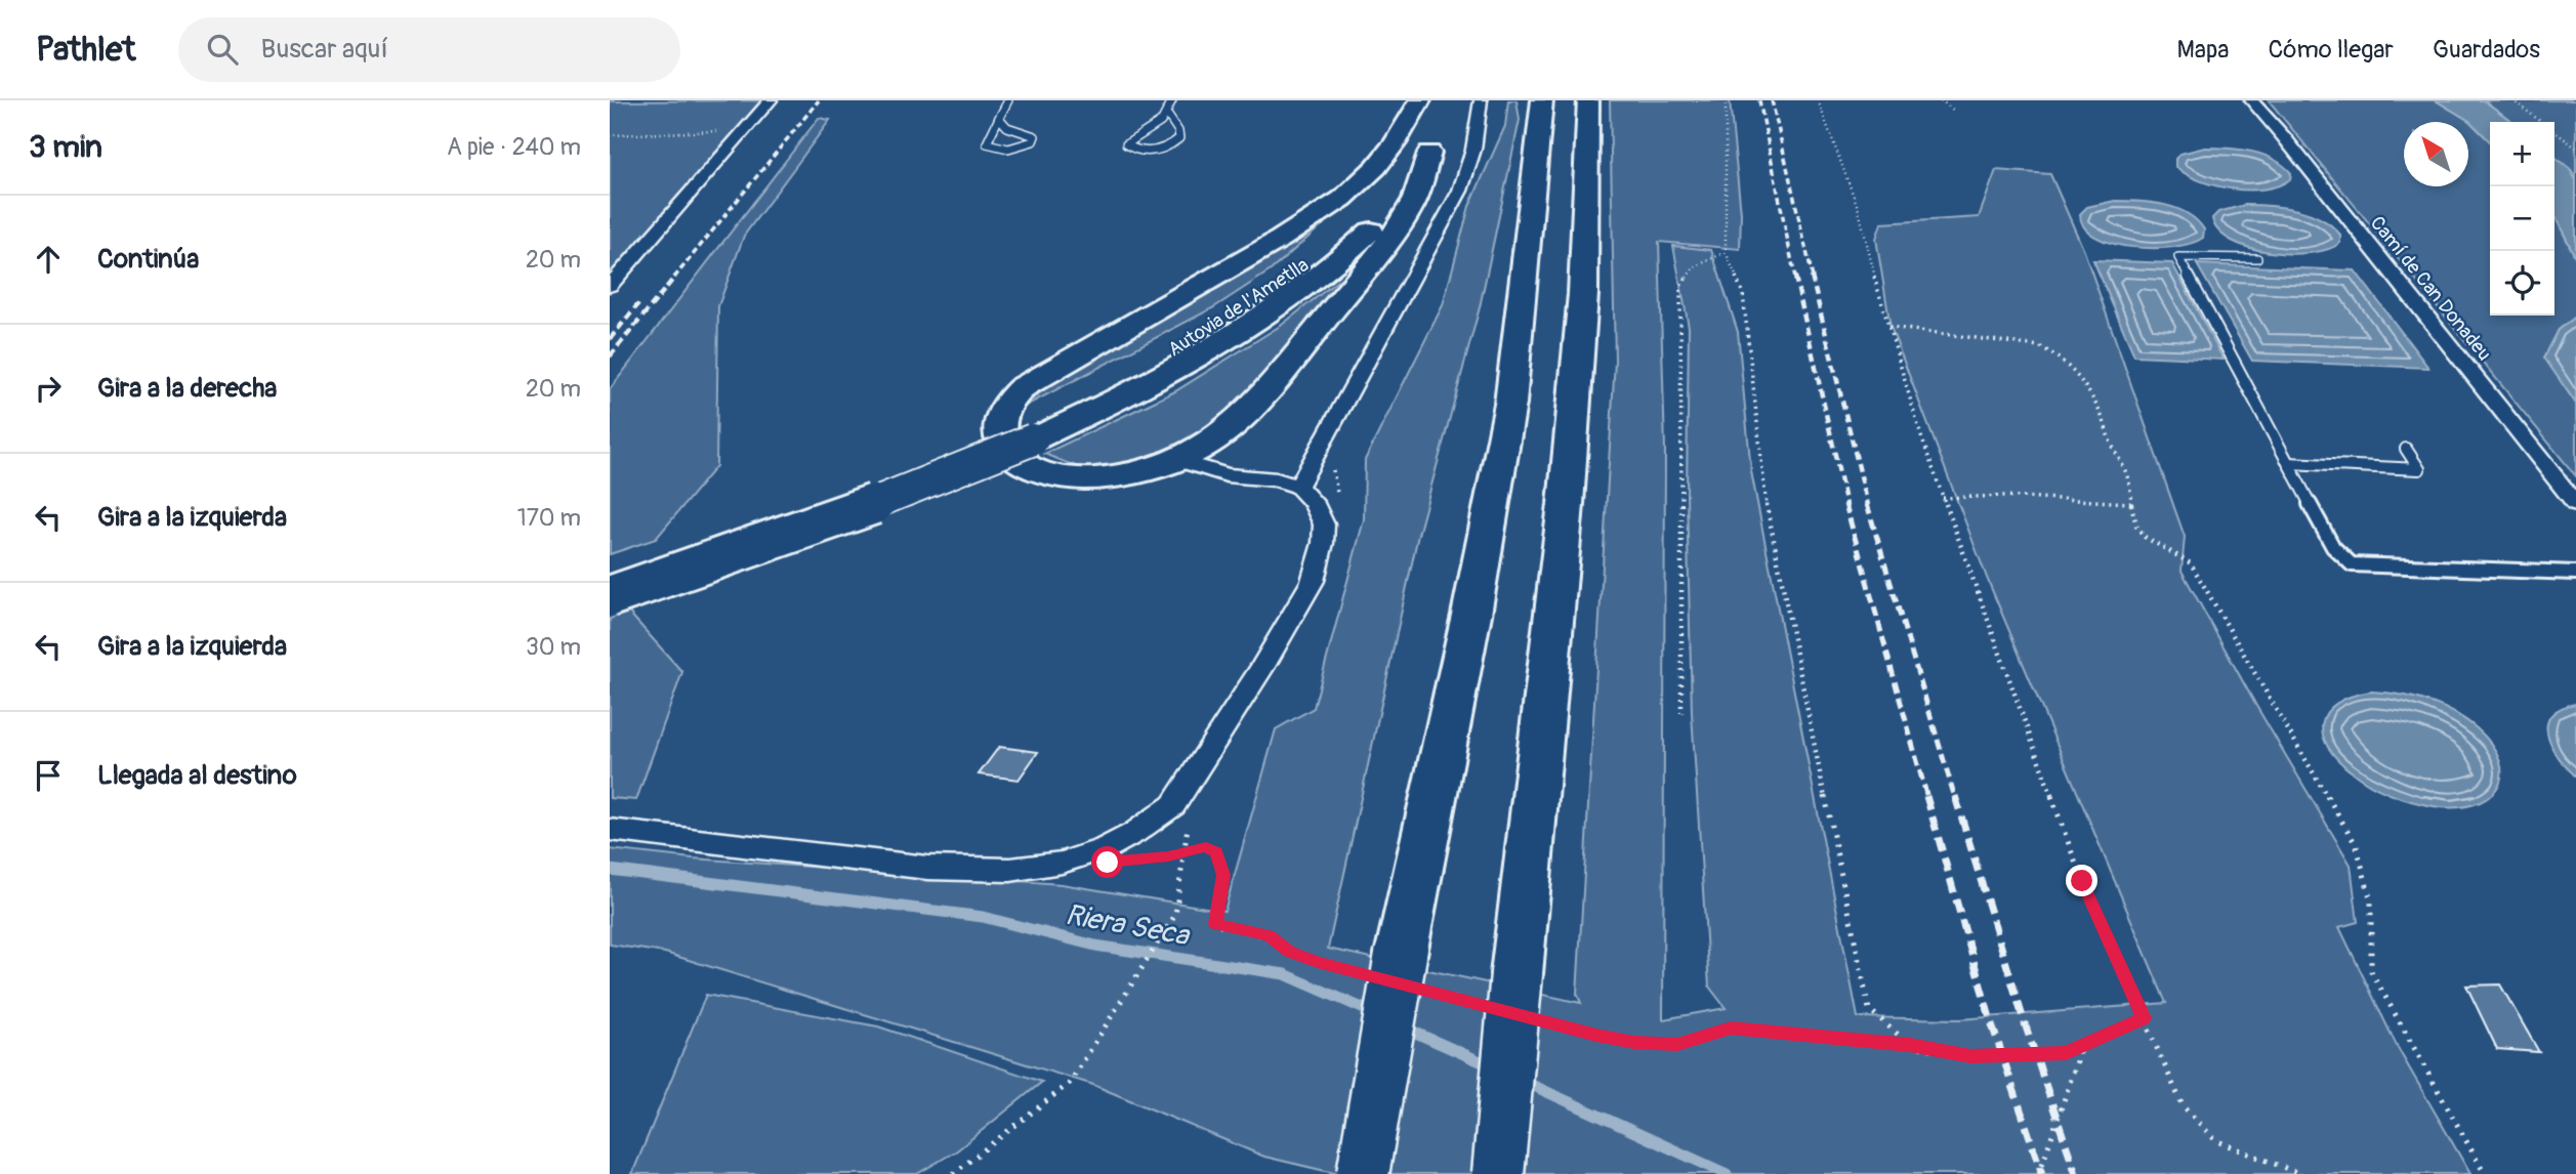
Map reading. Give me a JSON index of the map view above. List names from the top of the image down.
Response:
{
  "streets": {
    "highway": ["Autovia de l'Ametlla"],
    "street": ["Camí de Can Donadeu"]
  },
  "water": ["Riera Seca"],
  "north": "top left",
  "page": {
    "header": "Pathlet",
    "search": "Buscar aquí",
    "nav": ["Mapa", "Cómo llegar", "Guardados"],
    "heading": ["3 min", "A pie · 240 m"],
    "map_buttons": ["+", "−"],
    "list": [
      ["Continúa", "20 m"],
      ["Gira a la derecha", "20 m"],
      ["Gira a la izquierda", "170 m"],
      ["Gira a la izquierda", "30 m"],
      "Llegada al destino"
    ]
  }
}
